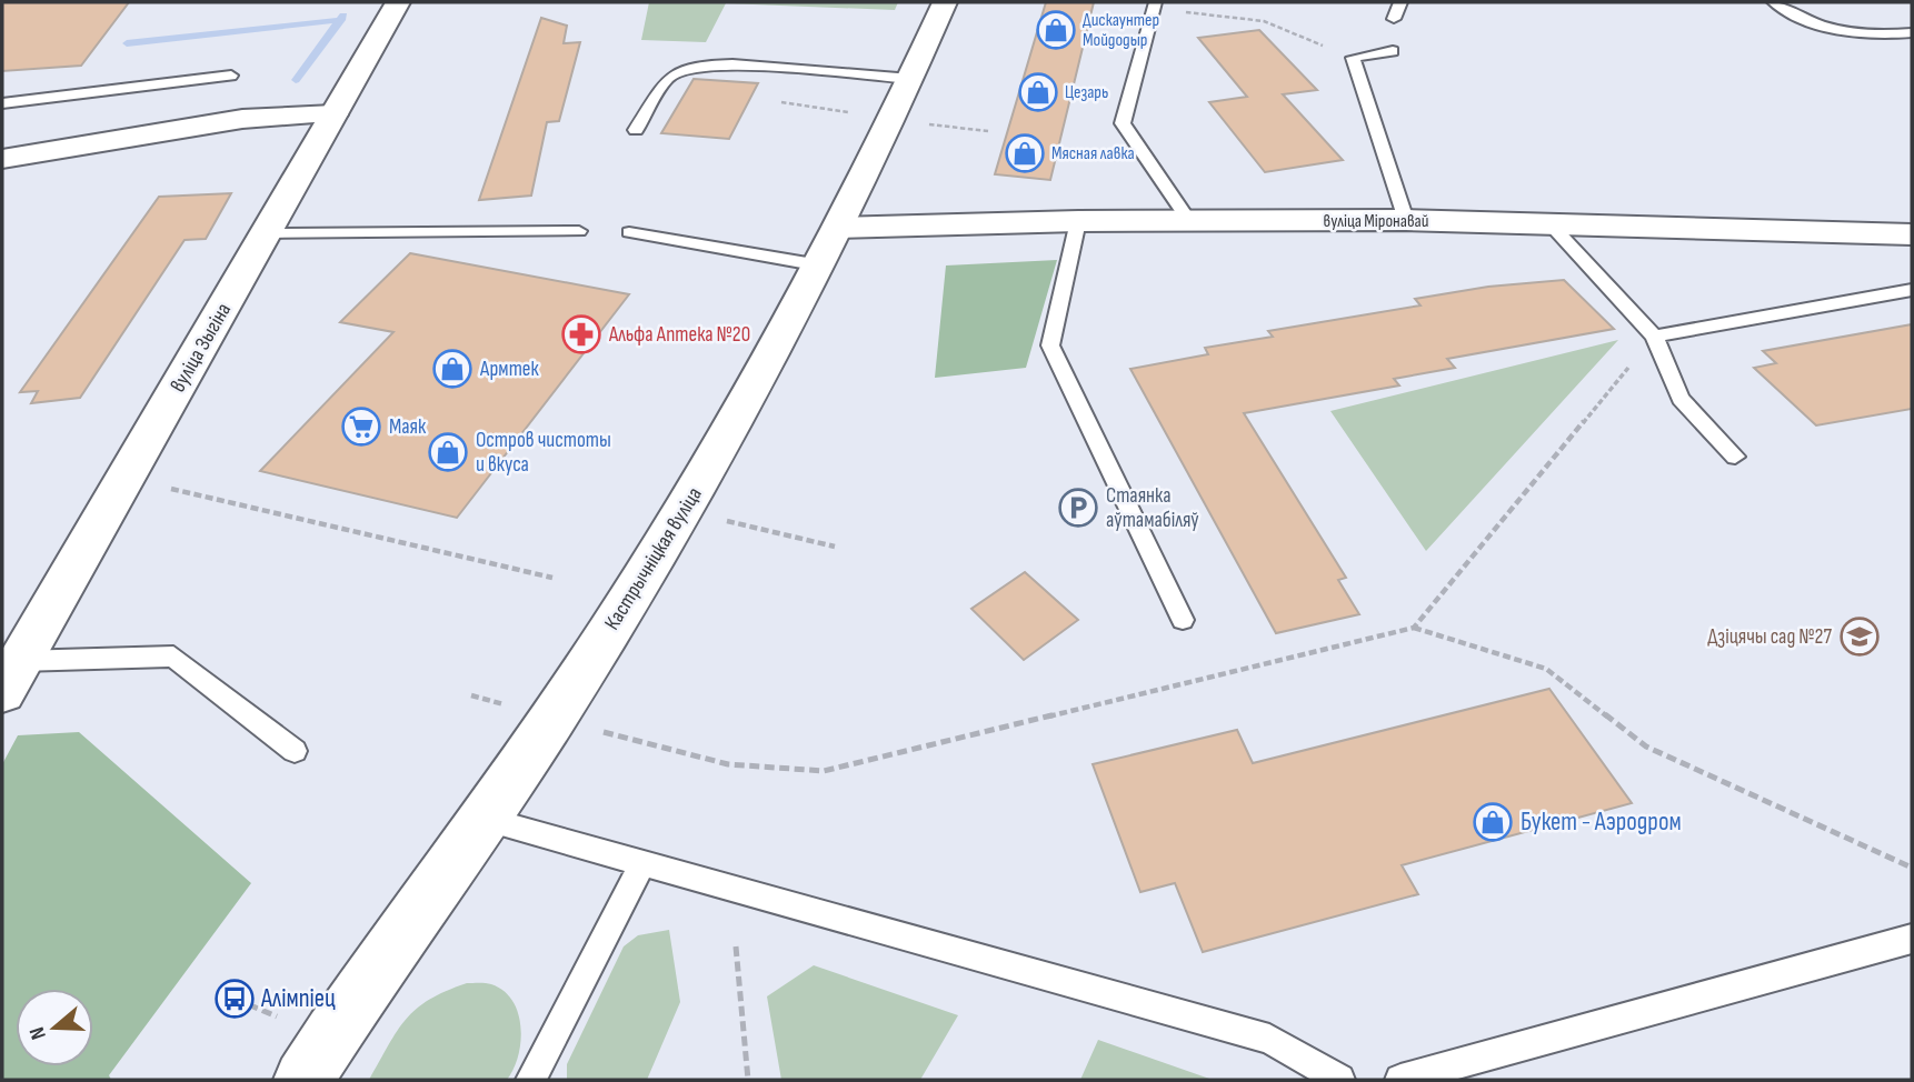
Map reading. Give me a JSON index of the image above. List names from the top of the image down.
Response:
{
  "streets": {
    "street": ["вуліца Міронавай", "вуліца Зыгіна", "Кастрычніцкая вуліца"]
  },
  "crossings": [
    ["вуліца Міронавай", "Кастрычніцкая вуліца"]
  ],
  "places": {
    "shop": [
      "Дискаунтер Мойдодыр",
      "Цезарь",
      "Мясная лавка",
      "Армтек",
      "Остров чистоты и вкуса",
      "Букет - Аэродром"
    ],
    "pharmacy": ["Альфа Аптека №20"],
    "supermarket": ["Маяк"],
    "parking": ["Стаянка аўтамабіляў"],
    "school or university": ["Дзіцячы сад №27"],
    "bus stop": ["Алімпіец"]
  },
  "north": "left"
}
